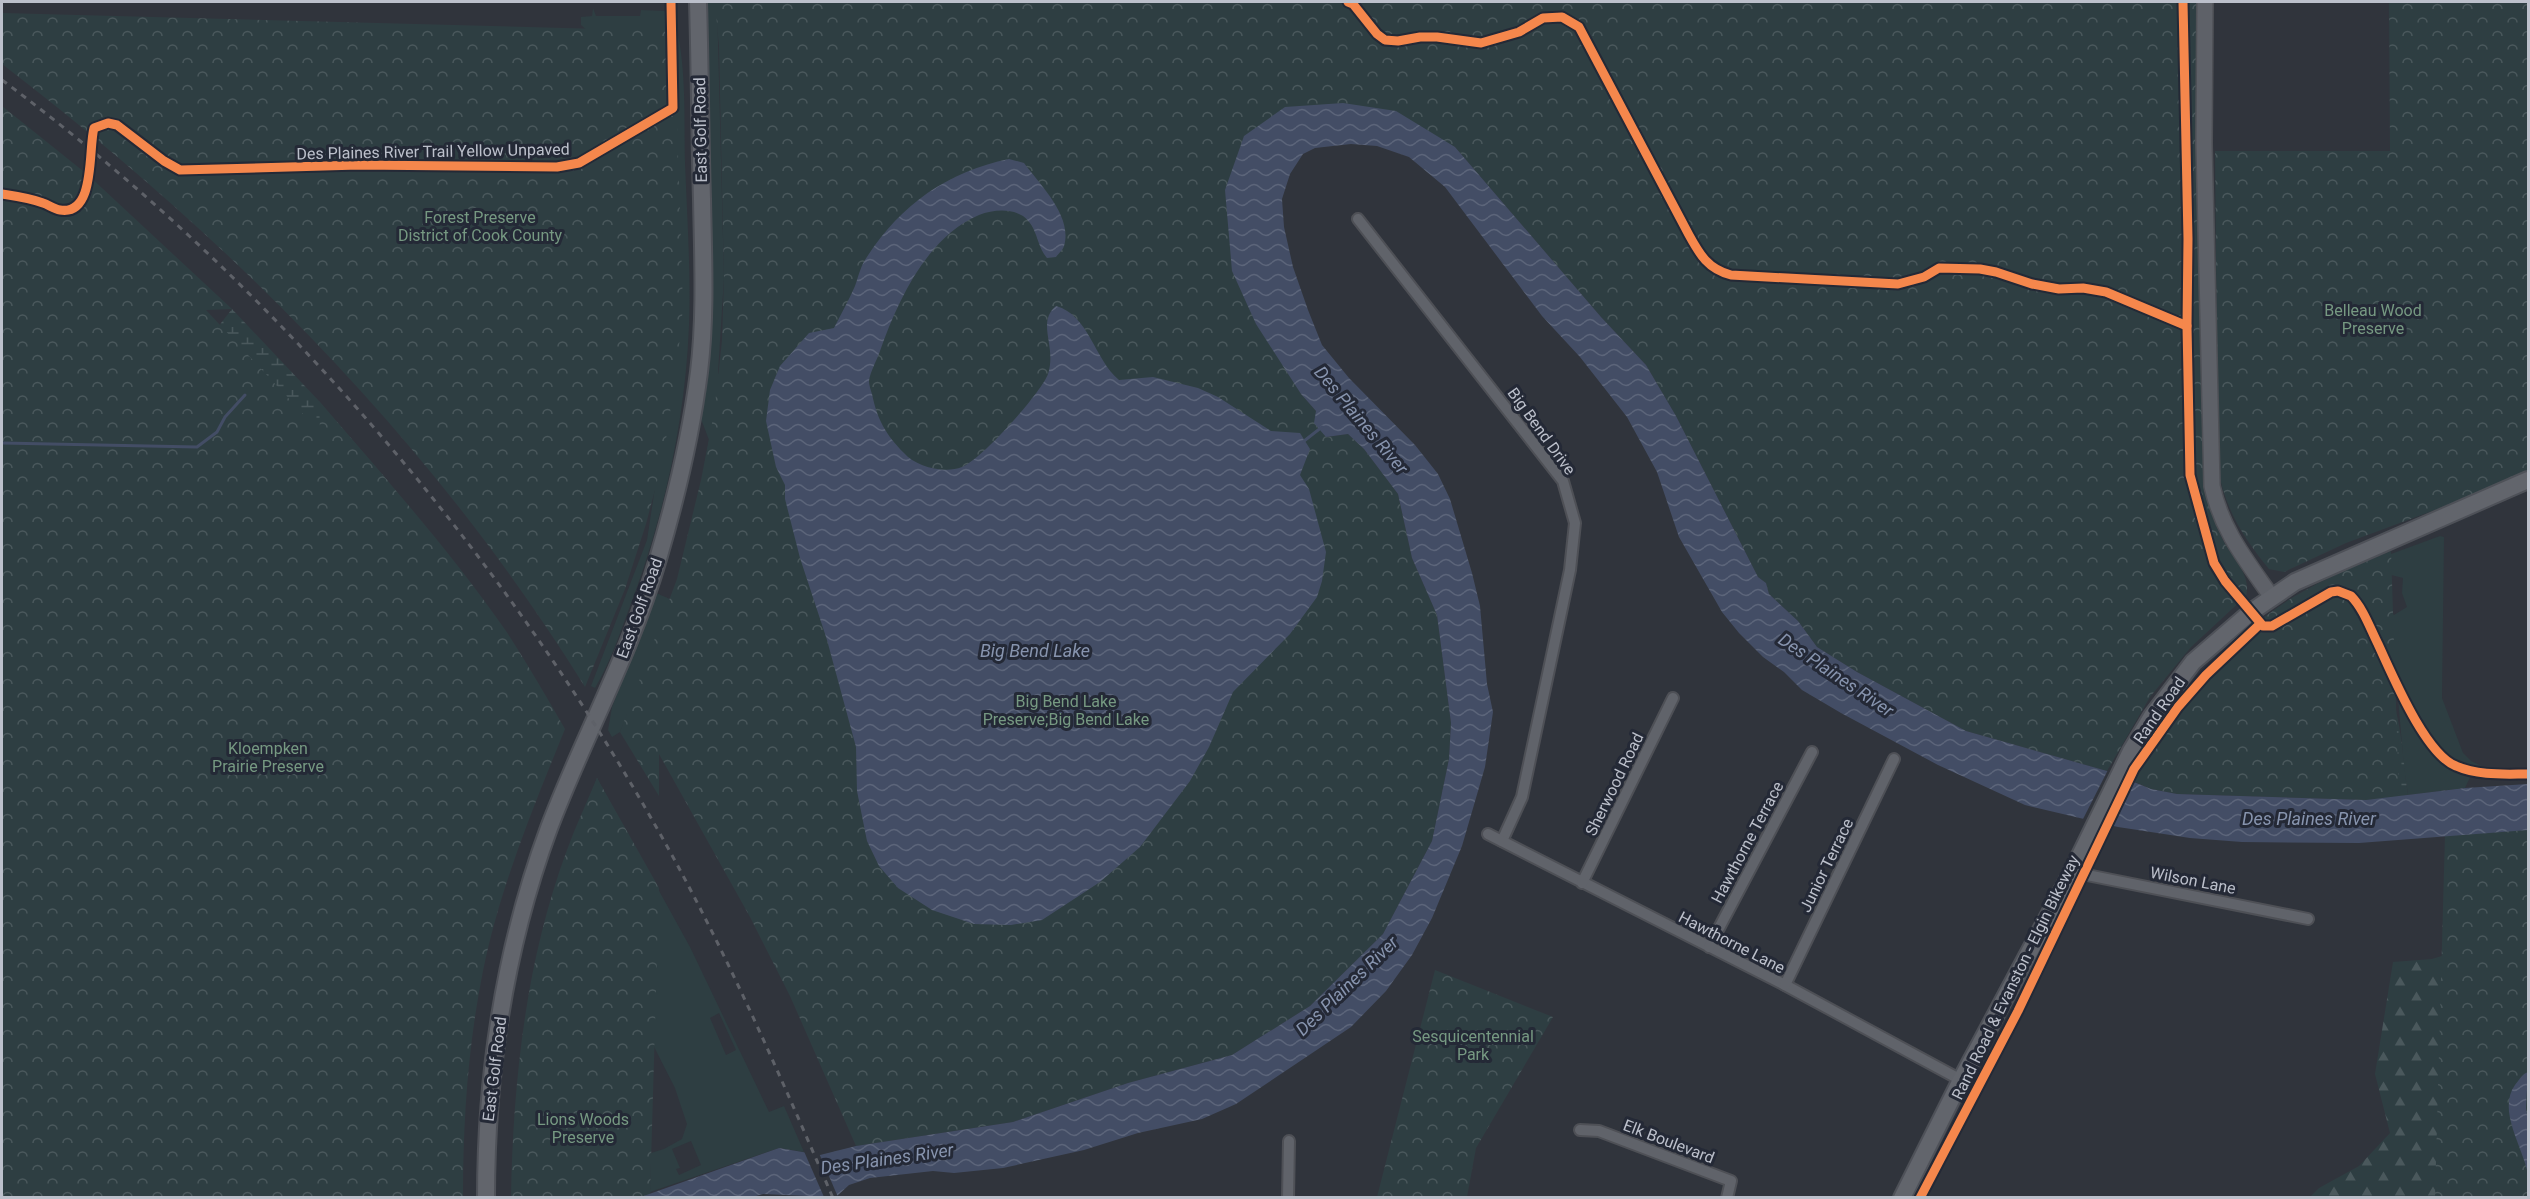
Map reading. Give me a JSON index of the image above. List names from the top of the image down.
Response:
{
  "streets": {
    "main road": ["East Golf Road", "Rand Road"],
    "street": [
      "Big Bend Drive",
      "Sherwood Road",
      "Hawthorne Terrace",
      "Junior Terrace",
      "Wilson Lane",
      "Hawthorne Lane",
      "Elk Boulevard"
    ],
    "cycle path": ["Des Plaines River Trail Yellow Unpaved", "Rand Road & Evanston - Elgin Bikeway"]
  },
  "crossings": [
    ["Big Bend Drive", "Hawthorne Lane"],
    ["Rand Road", "Wilson Lane"],
    ["Rand Road", "Hawthorne Lane"],
    ["Sherwood Road", "Hawthorne Lane"],
    ["Hawthorne Terrace", "Hawthorne Lane"],
    ["Junior Terrace", "Hawthorne Lane"]
  ],
  "water": ["Des Plaines River", "Big Bend Lake"],
  "parks": [
    "Forest Preserve District of Cook County",
    "Belleau Wood Preserve",
    "Big Bend Lake Preserve;Big Bend Lake",
    "Kloempken Prairie Preserve",
    "Sesquicentennial Park",
    "Lions Woods Preserve"
  ]
}
